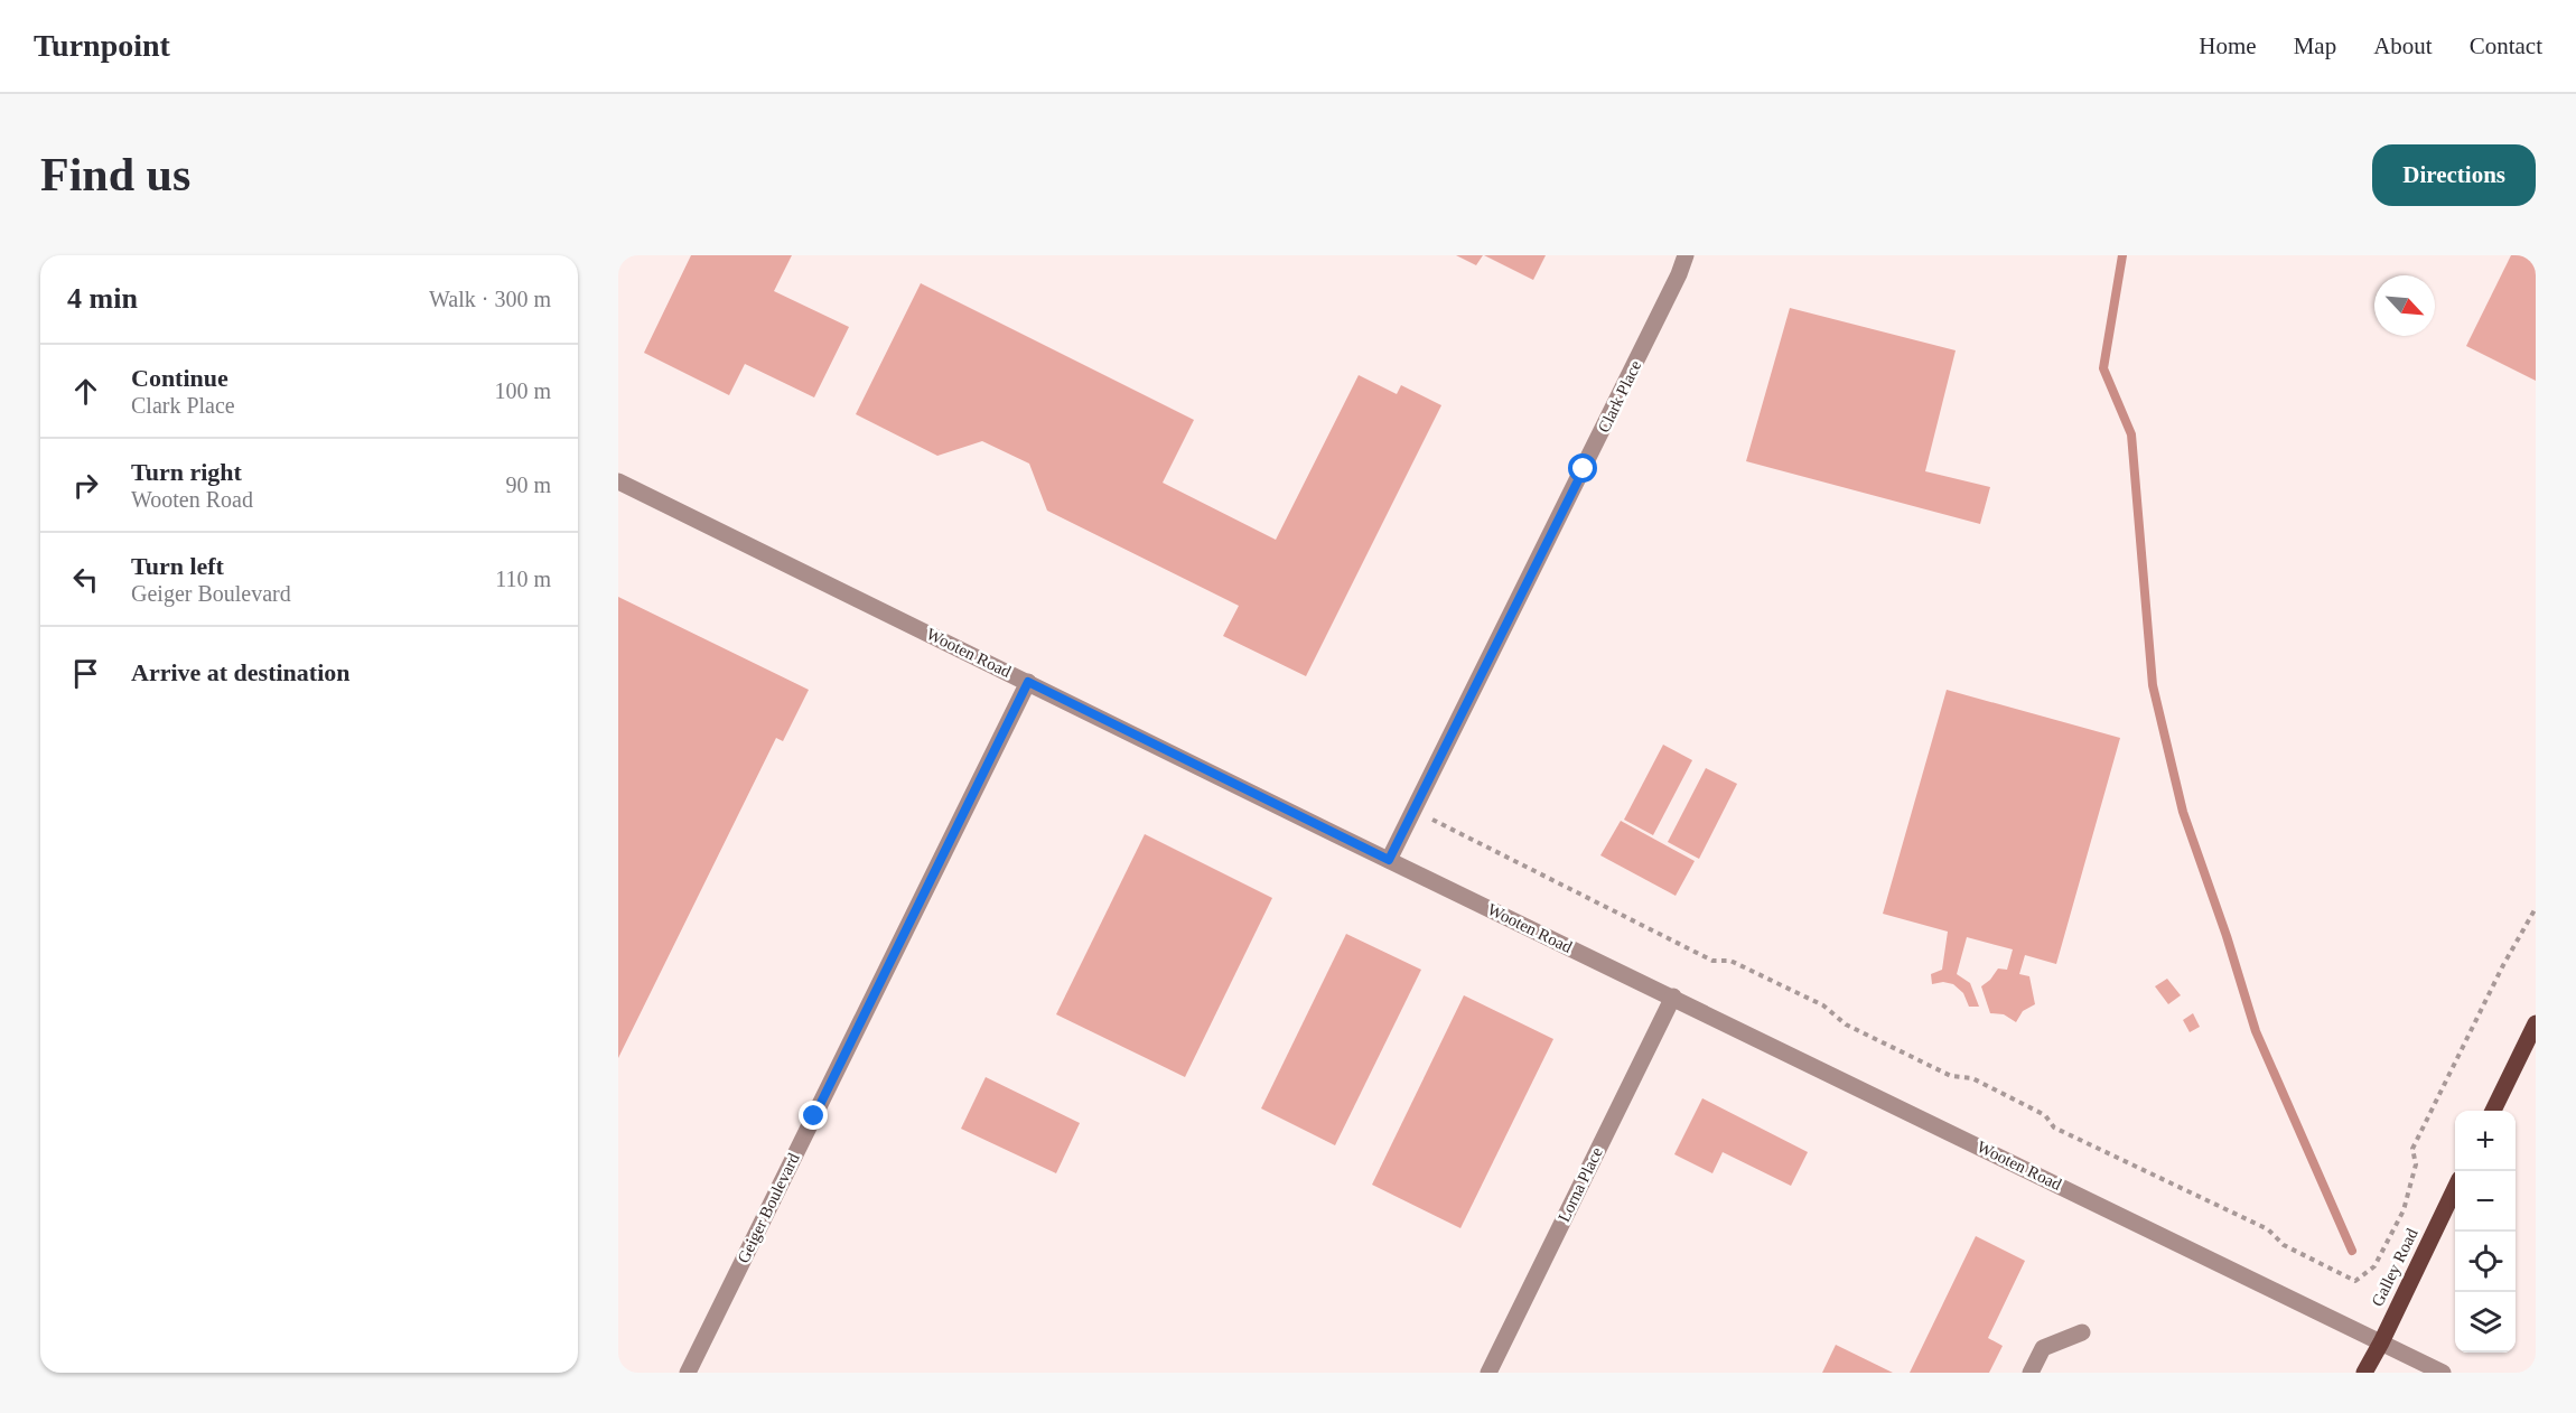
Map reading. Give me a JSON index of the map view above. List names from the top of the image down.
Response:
{
  "streets": {
    "main road": ["Galley Road"],
    "street": [
      "Clark Place",
      "Wooten Road",
      "Lorna Place",
      "Geiger Boulevard"
    ]
  },
  "crossings": [
    ["Clark Place", "Wooten Road"],
    ["Wooten Road", "Lorna Place"],
    ["Wooten Road", "Geiger Boulevard"],
    ["Wooten Road", "Galley Road"]
  ],
  "north": "bottom right",
  "page": {
    "header": "Turnpoint",
    "nav": [
      "Home",
      "Map",
      "About",
      "Contact"
    ],
    "buttons": "Directions",
    "title": "Find us",
    "heading": ["4 min", "Walk · 300 m"],
    "list": [
      ["Continue", "Clark Place", "100 m"],
      ["Turn right", "Wooten Road", "90 m"],
      ["Turn left", "Geiger Boulevard", "110 m"],
      "Arrive at destination"
    ],
    "map_buttons": ["+", "−"]
  }
}
